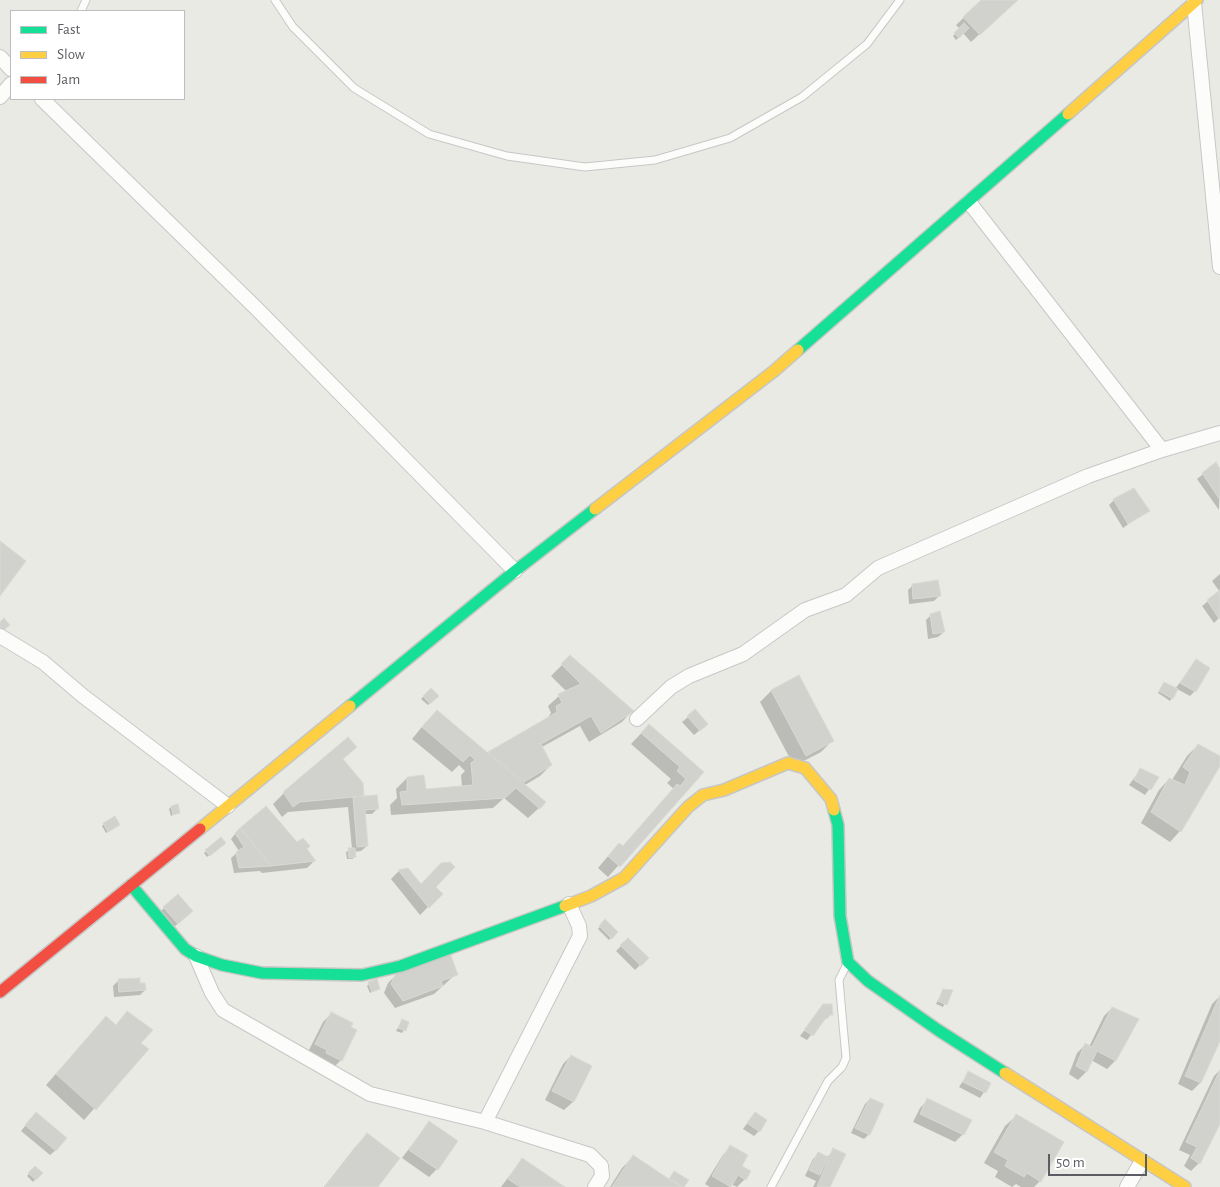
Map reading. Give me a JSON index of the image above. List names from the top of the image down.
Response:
{
  "legend": ["Fast", "Slow", "Jam"],
  "scale_bar": "50 m"
}
